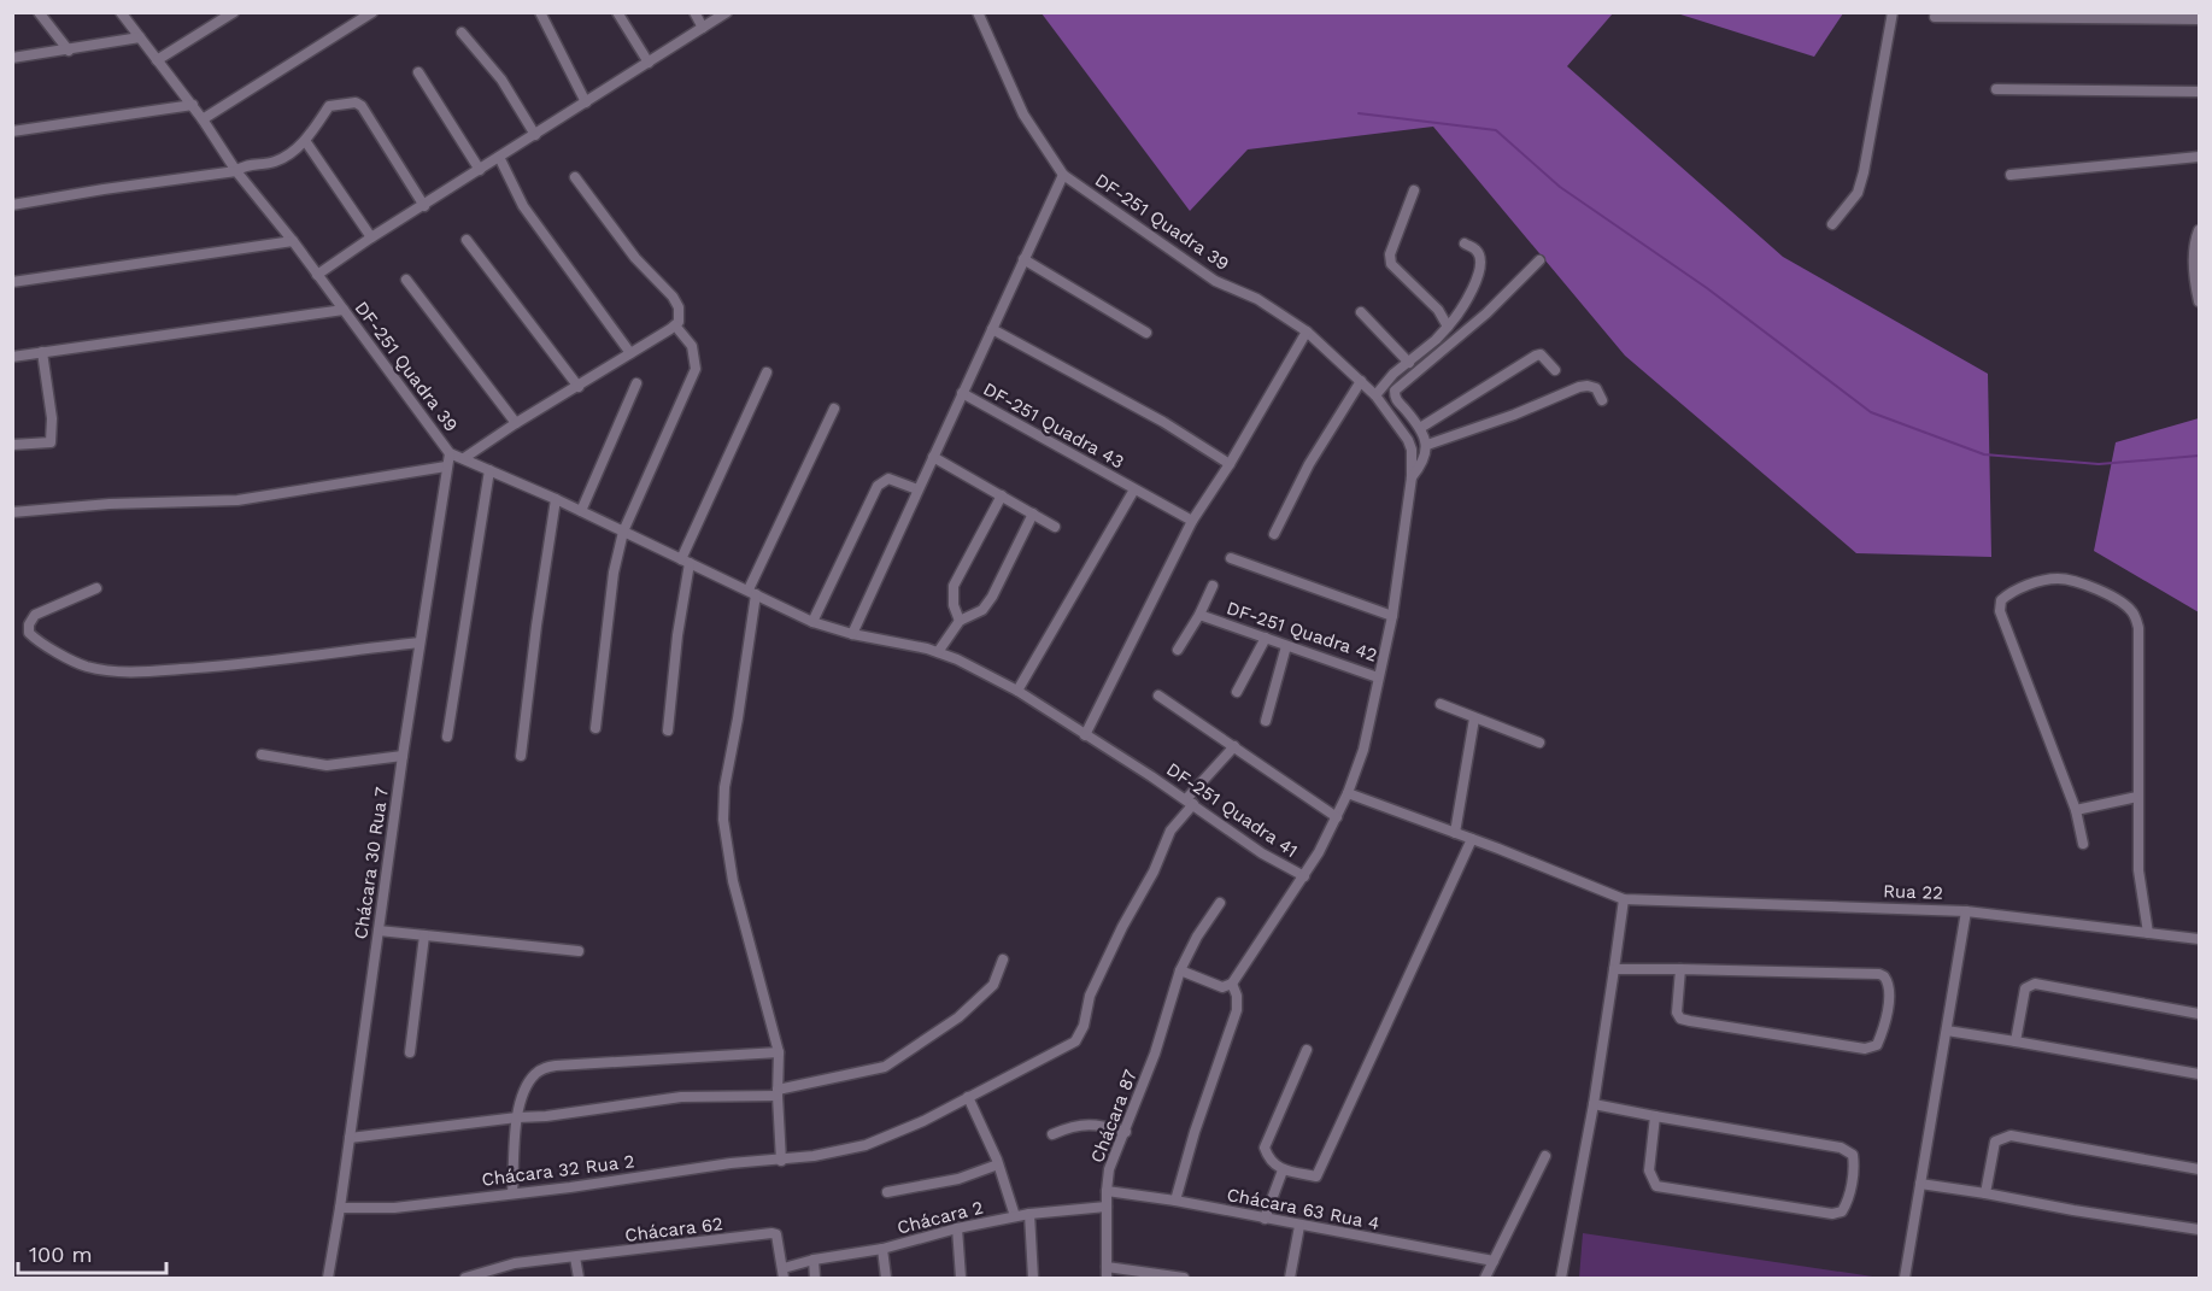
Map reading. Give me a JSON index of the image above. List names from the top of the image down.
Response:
{
  "streets": {
    "street": [
      "DF-251 Quadra 39",
      "DF-251 Quadra 43",
      "DF-251 Quadra 42",
      "DF-251 Quadra 41",
      "Chácara 30 Rua 7",
      "Rua 22",
      "Chácara 87",
      "Chácara 32 Rua 2",
      "Chácara 63 Rua 4",
      "Chácara 2",
      "Chácara 62"
    ]
  },
  "crossings": [
    ["DF-251 Quadra 39", "DF-251 Quadra 43"],
    ["DF-251 Quadra 39", "DF-251 Quadra 42"],
    ["DF-251 Quadra 39", "DF-251 Quadra 41"],
    ["DF-251 Quadra 39", "Chácara 30 Rua 7"],
    ["DF-251 Quadra 42", "DF-251 Quadra 41"],
    ["DF-251 Quadra 41", "Rua 22"],
    ["DF-251 Quadra 41", "Chácara 32 Rua 2"],
    ["Chácara 30 Rua 7", "Chácara 32 Rua 2"],
    ["Chácara 87", "Chácara 63 Rua 4"],
    ["Chácara 87", "Chácara 2"],
    ["Chácara 2", "Chácara 62"]
  ],
  "scale_bar": "100 m"
}
